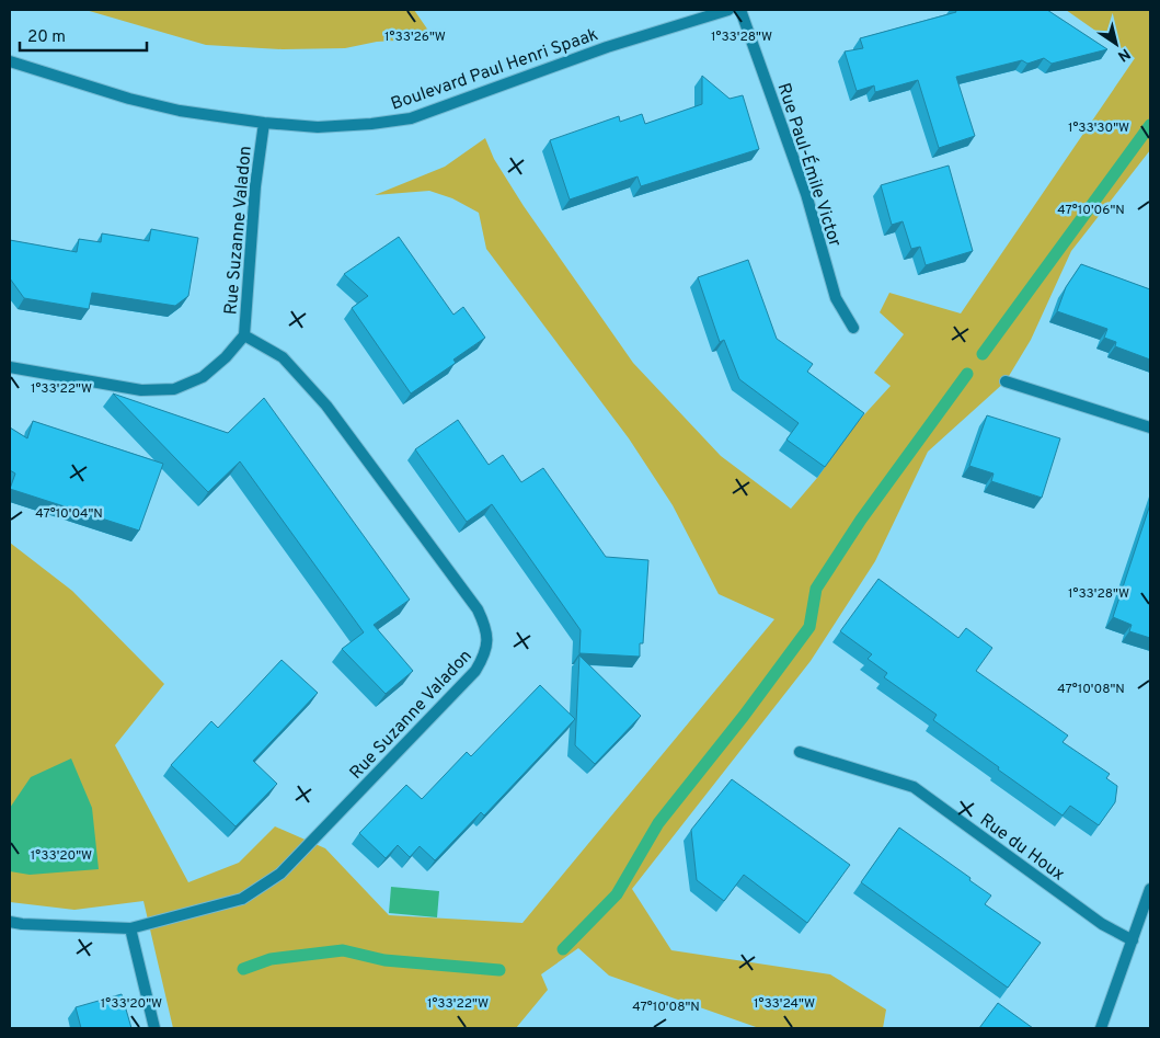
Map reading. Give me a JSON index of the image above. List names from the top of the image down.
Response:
{
  "streets": {
    "street": [
      "Boulevard Paul Henri Spaak",
      "Rue Paul-Émile Victor",
      "Rue Suzanne Valadon",
      "Rue du Houx"
    ]
  },
  "crossings": [
    ["Boulevard Paul Henri Spaak", "Rue Suzanne Valadon"]
  ],
  "scale_bar": "20 m",
  "north": "bottom right",
  "coordinates": [
    "1°33'26\"W",
    "1°33'28\"W",
    "1°33'30\"W",
    "47°10'06\"N",
    "1°33'22\"W",
    "47°10'04\"N",
    "47°10'08\"N",
    "1°33'20\"W",
    "1°33'24\"W"
  ]
}
